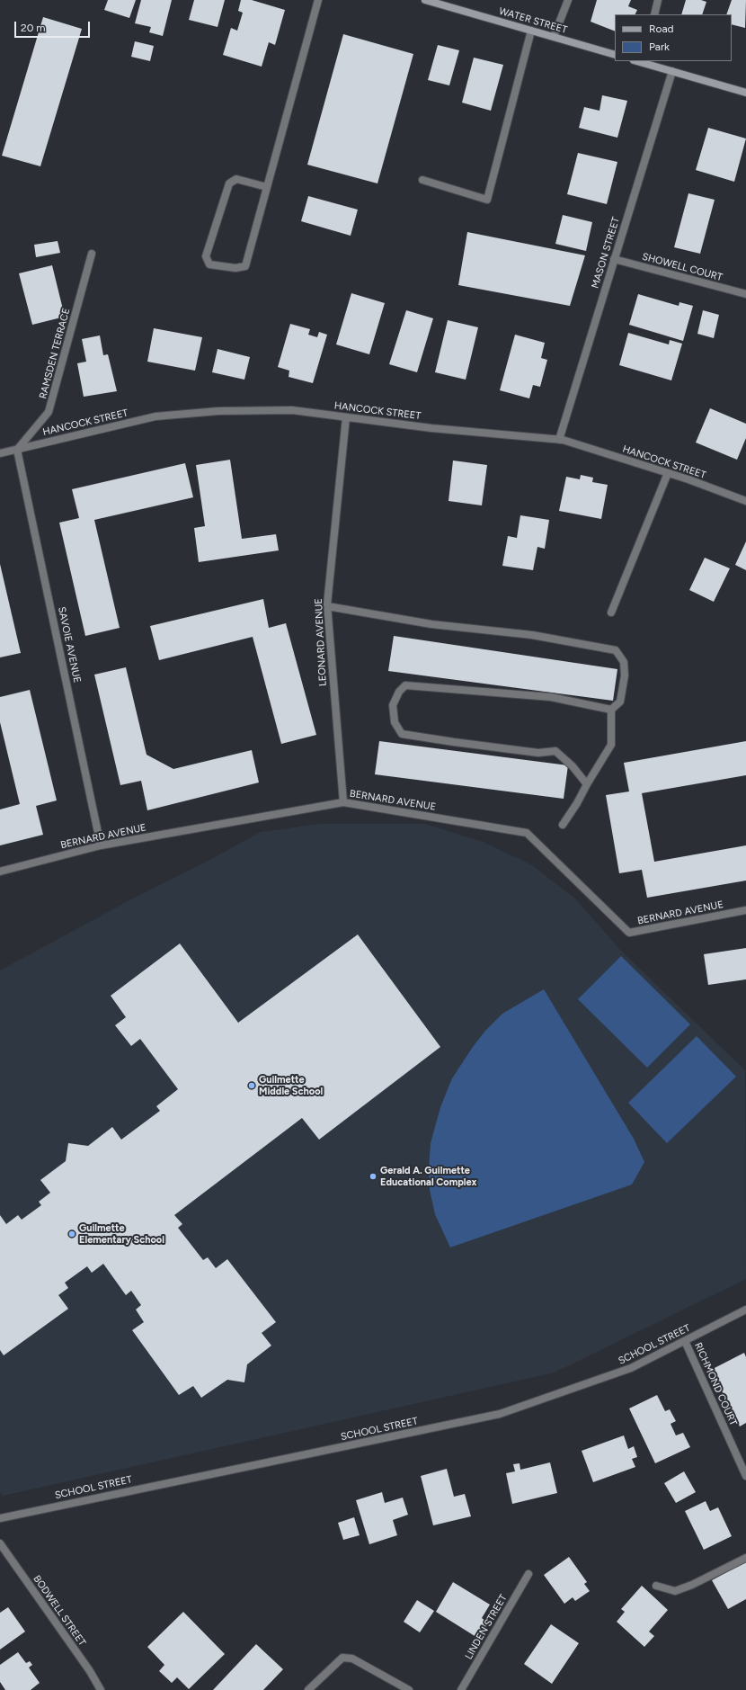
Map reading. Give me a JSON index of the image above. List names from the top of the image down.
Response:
{
  "streets": {
    "main road": ["WATER STREET"],
    "street": [
      "MASON STREET",
      "SHOWELL COURT",
      "RAMSDEN TERRACE",
      "HANCOCK STREET",
      "LEONARD AVENUE",
      "SAVOIE AVENUE",
      "BERNARD AVENUE",
      "SCHOOL STREET",
      "RICHMOND COURT",
      "BODWELL STREET",
      "LINDEN STREET"
    ]
  },
  "crossings": [
    ["MASON STREET", "SHOWELL COURT"],
    ["MASON STREET", "HANCOCK STREET"],
    ["RAMSDEN TERRACE", "HANCOCK STREET"],
    ["RAMSDEN TERRACE", "SAVOIE AVENUE"],
    ["HANCOCK STREET", "LEONARD AVENUE"],
    ["HANCOCK STREET", "SAVOIE AVENUE"],
    ["LEONARD AVENUE", "BERNARD AVENUE"],
    ["SAVOIE AVENUE", "BERNARD AVENUE"],
    ["SCHOOL STREET", "RICHMOND COURT"]
  ],
  "places": ["Guilmette Middle School", "Gerald A. Guilmette Educational Complex", "Guilmette Elementary School"],
  "legend": ["Road", "Park"],
  "scale_bar": "20 m"
}
